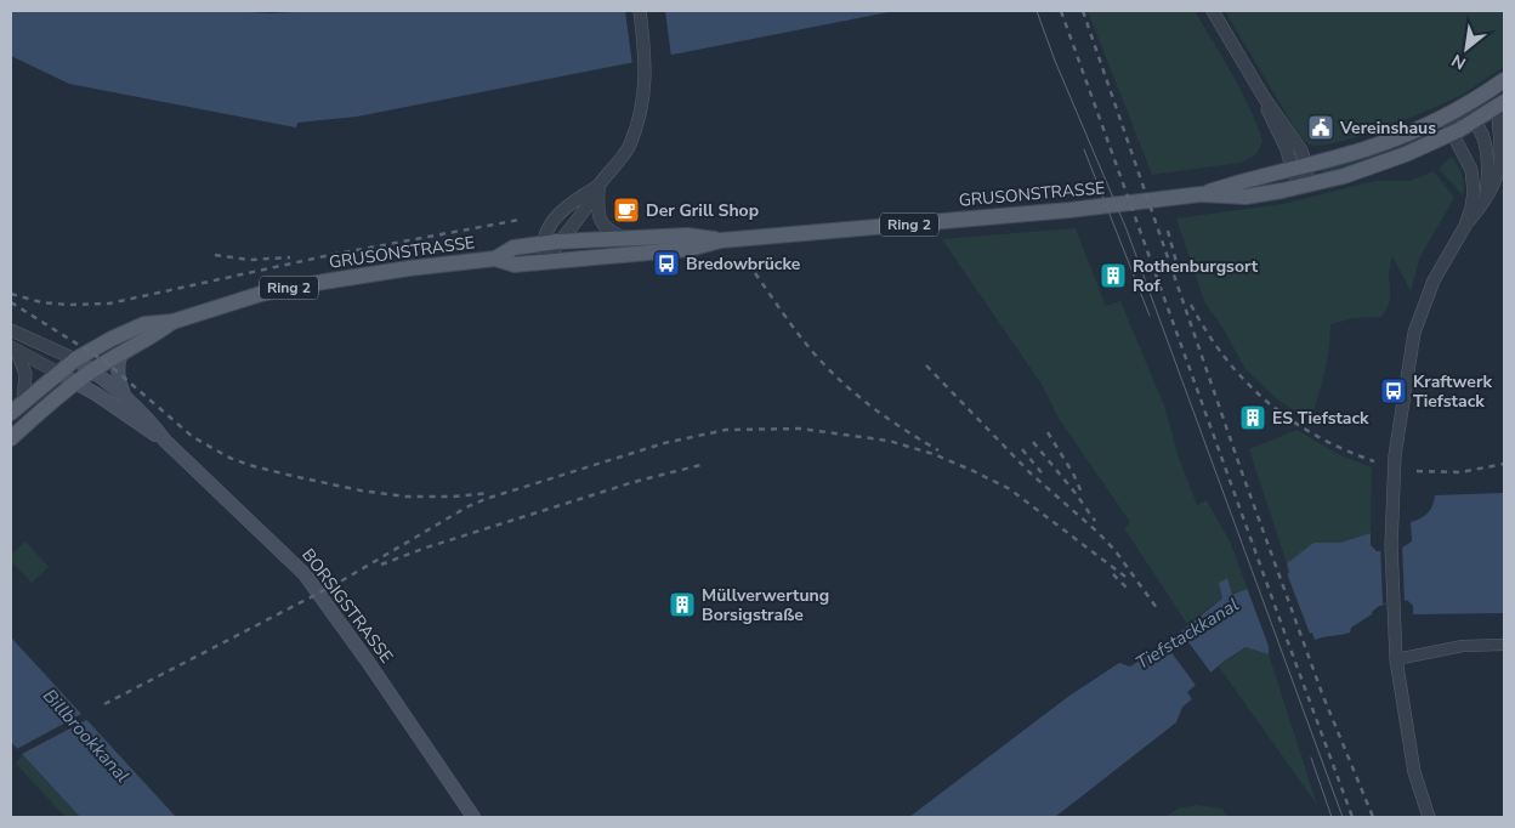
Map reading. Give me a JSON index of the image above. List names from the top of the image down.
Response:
{
  "streets": {
    "main road": ["GRUSONSTRASSE", "Ring 2", "BORSIGSTRASSE"]
  },
  "crossings": [
    ["GRUSONSTRASSE", "Ring 2"],
    ["GRUSONSTRASSE", "BORSIGSTRASSE"],
    ["Ring 2", "BORSIGSTRASSE"]
  ],
  "water": ["Tiefstackkanal", "Billbrookkanal"],
  "places": {
    "public building": ["Vereinshaus"],
    "cafe": ["Der Grill Shop"],
    "bus stop": ["Bredowbrücke", "Kraftwerk Tiefstack"],
    "building": ["Rothenburgsort Rof", "ES Tiefstack", "Müllverwertung Borsigstraße"]
  },
  "north": "bottom left"
}
